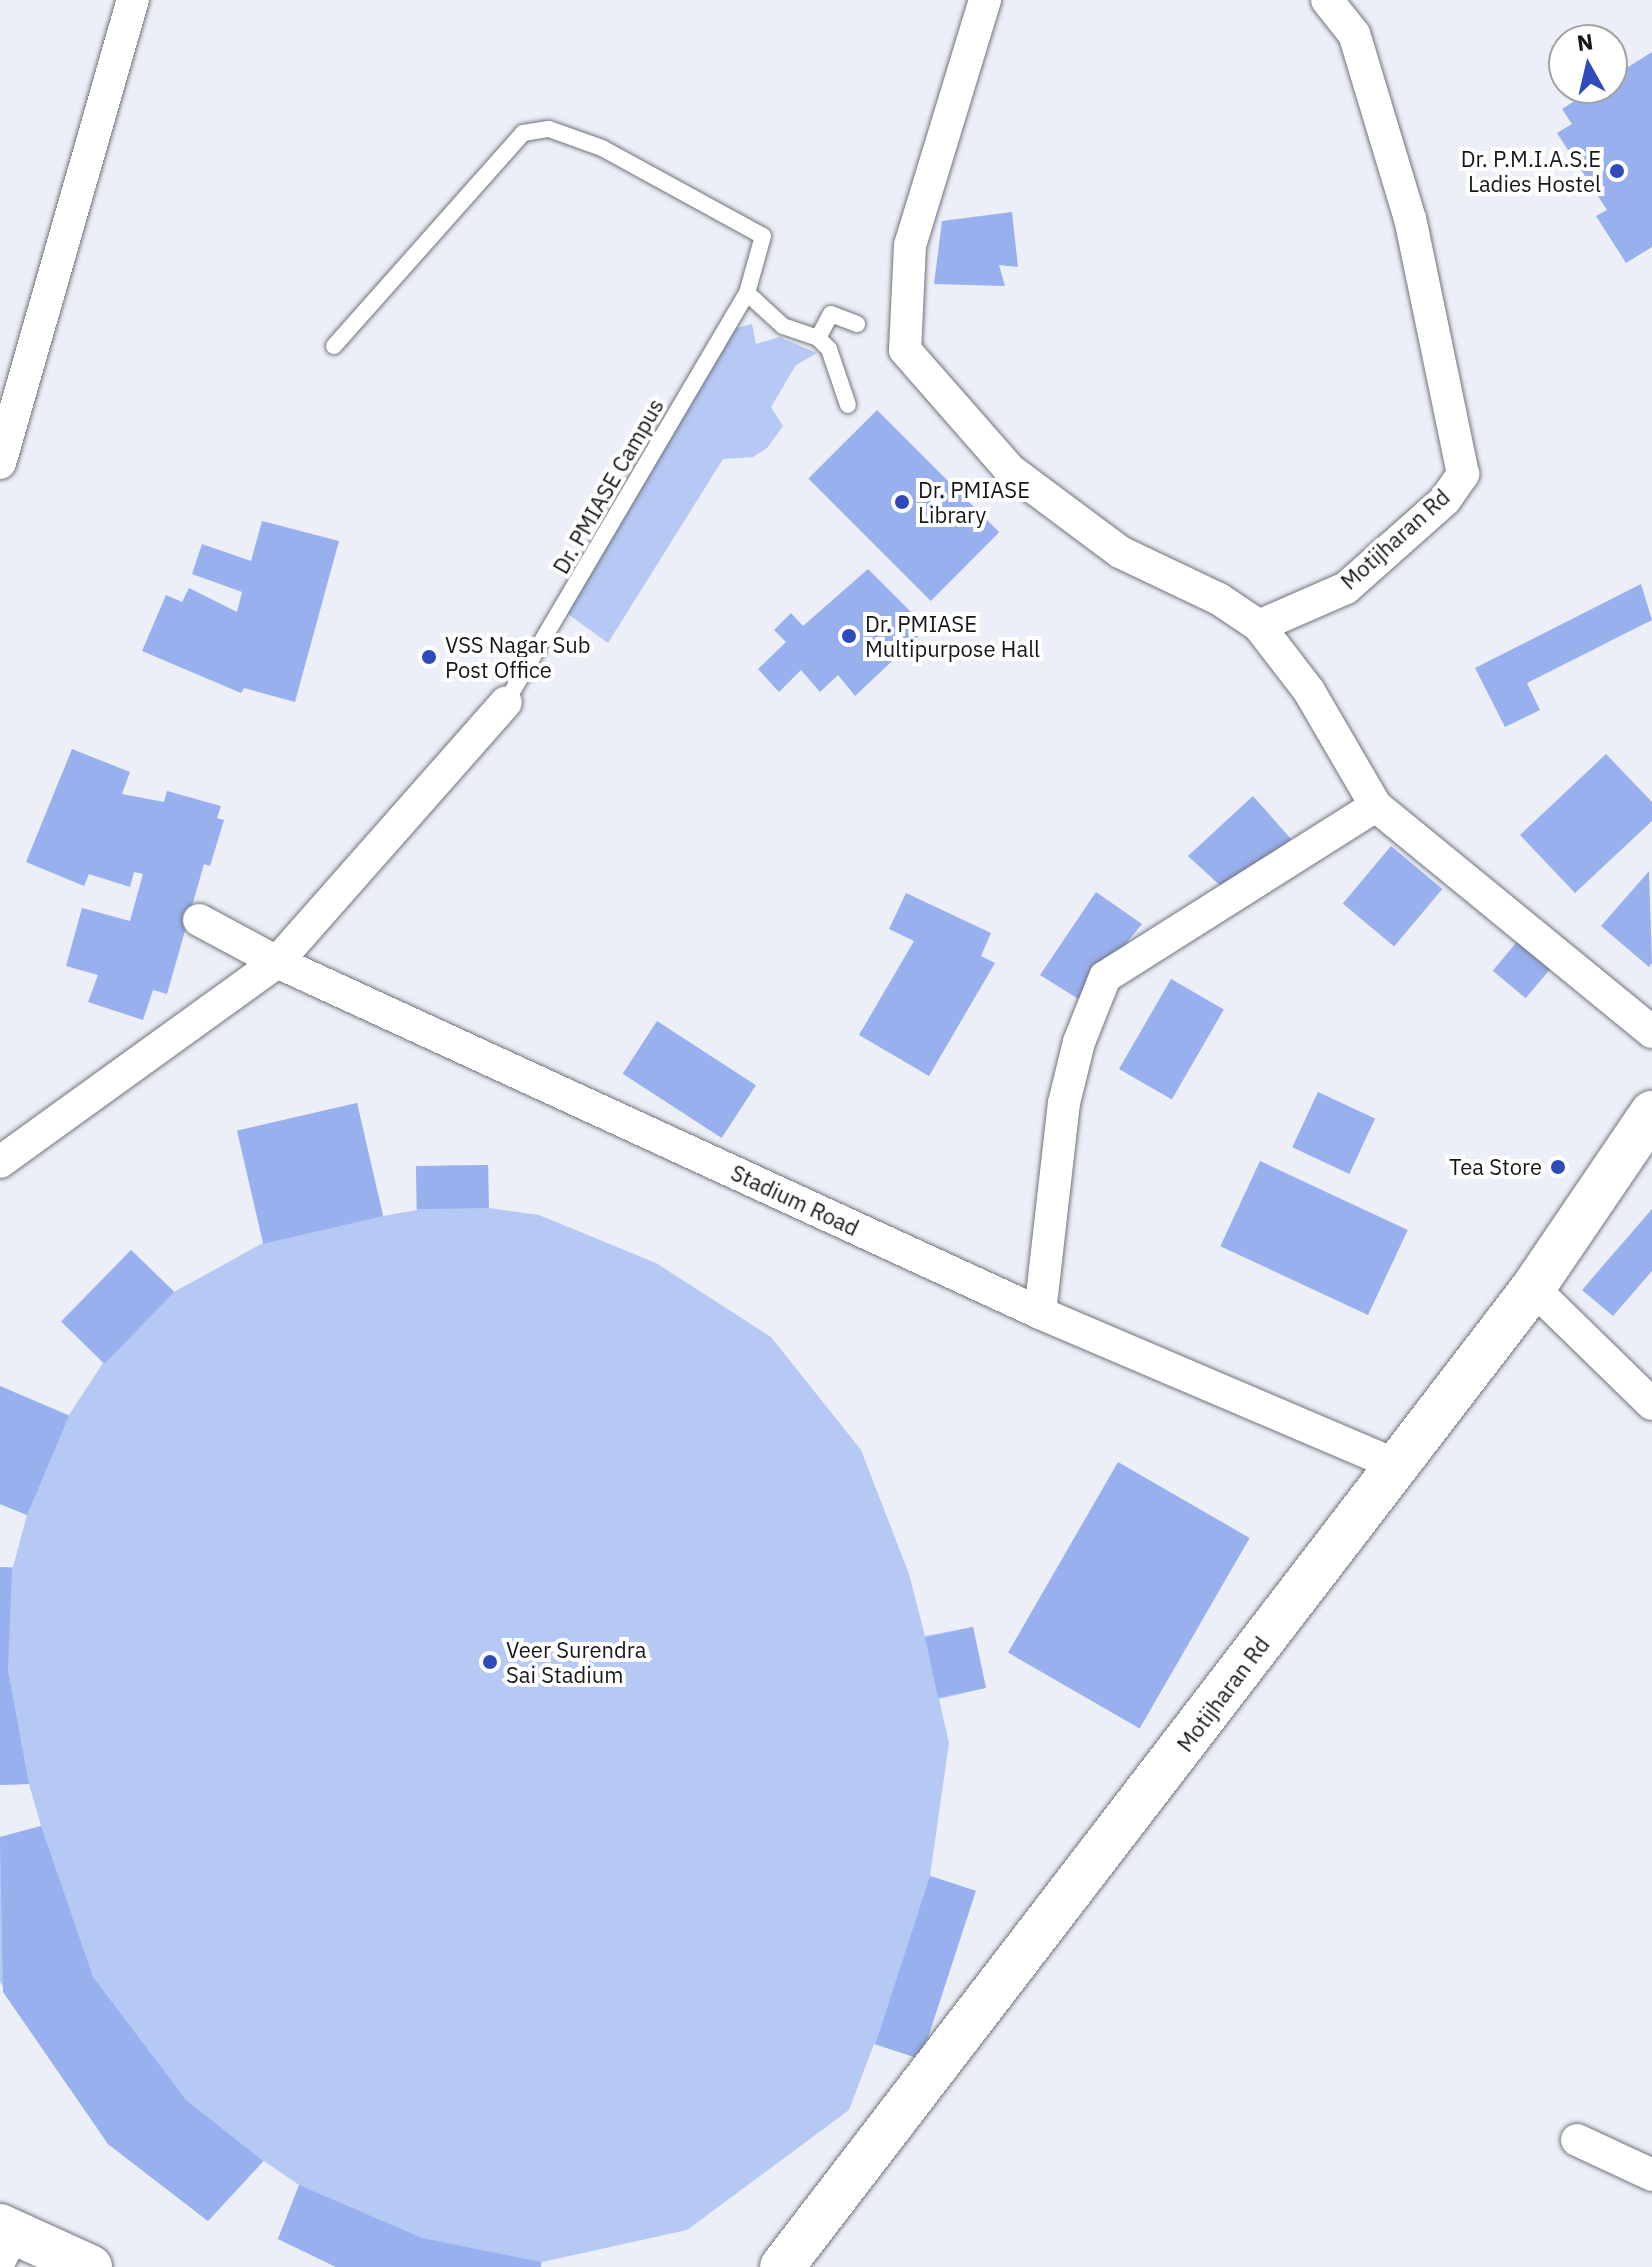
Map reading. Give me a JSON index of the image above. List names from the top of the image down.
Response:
{
  "streets": {
    "main road": ["Motijharan Rd"],
    "street": ["Stadium Road"],
    "lane": ["Dr. PMIASE Campus"]
  },
  "crossings": [
    ["Motijharan Rd", "Stadium Road"]
  ],
  "places": [
    "Dr. P.M.I.A.S.E Ladies Hostel",
    "Dr. PMIASE Library",
    "Dr. PMIASE Multipurpose Hall",
    "VSS Nagar Sub Post Office",
    "Tea Store",
    "Veer Surendra Sai Stadium"
  ],
  "north": "top"
}
